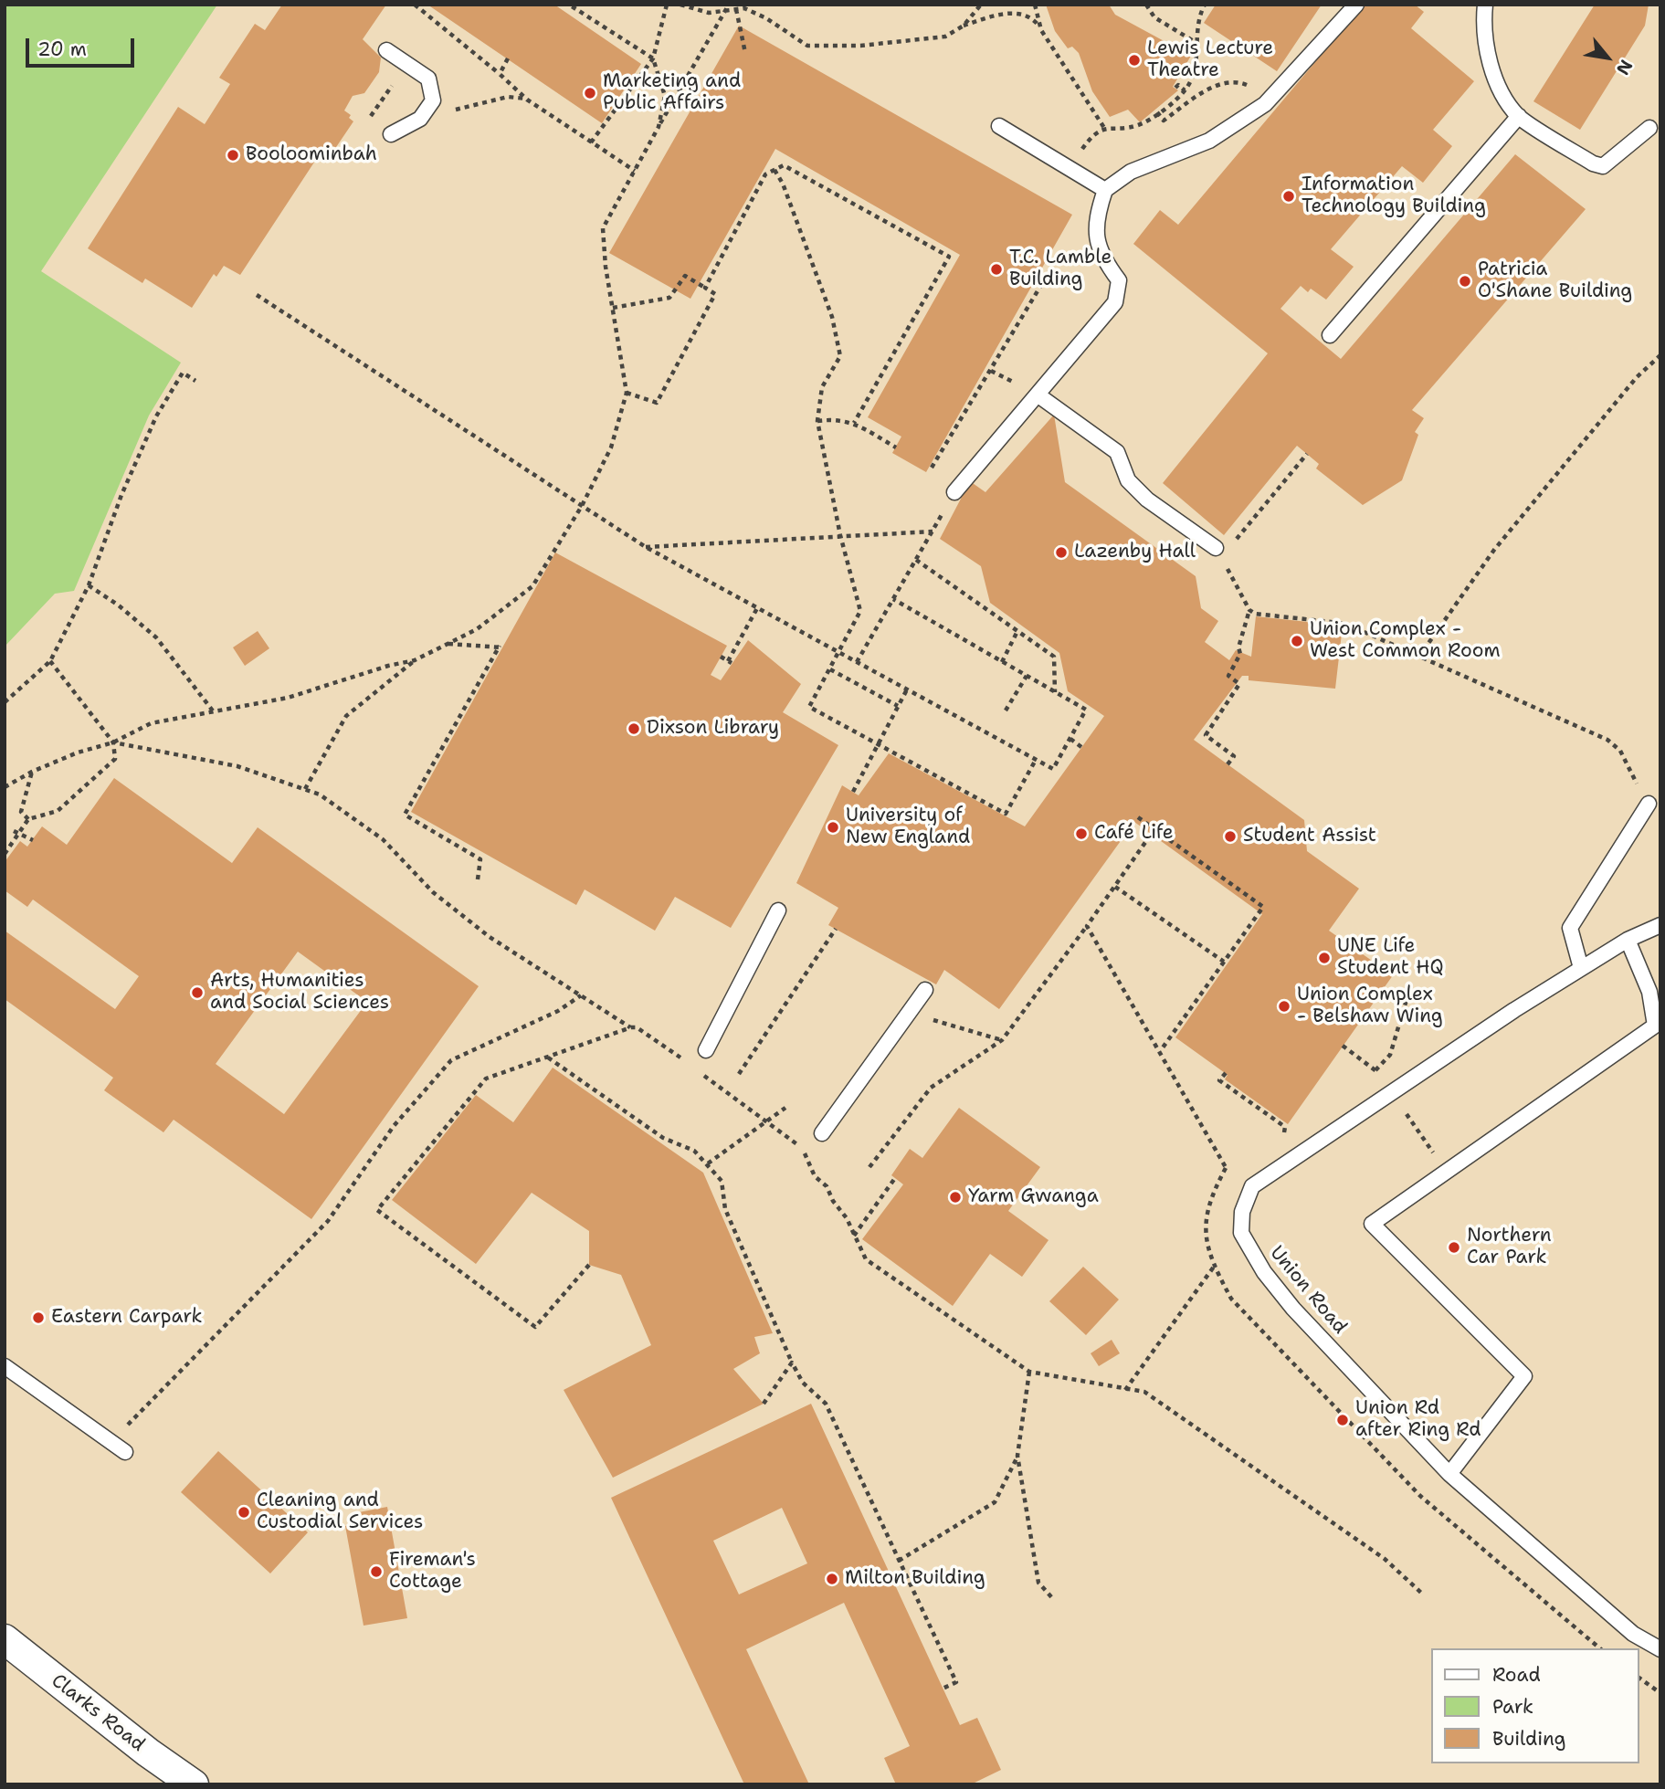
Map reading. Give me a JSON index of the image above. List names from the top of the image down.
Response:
{
  "streets": {
    "street": ["Clarks Road"],
    "lane": ["Union Road"]
  },
  "places": [
    "Lewis Lecture Theatre",
    "Marketing and Public Affairs",
    "Booloominbah",
    "Information Technology Building",
    "T.C. Lamble Building",
    "Patricia O'Shane Building",
    "Lazenby Hall",
    "Union Complex - West Common Room",
    "Dixson Library",
    "University of New England",
    "Café Life",
    "Student Assist",
    "UNE Life Student HQ",
    "Arts, Humanities and Social Sciences",
    "Union Complex - Belshaw Wing",
    "Yarm Gwanga",
    "Northern Car Park",
    "Eastern Carpark",
    "Union Rd after Ring Rd",
    "Cleaning and Custodial Services",
    "Fireman's Cottage",
    "Milton Building"
  ],
  "legend": ["Road", "Park", "Building"],
  "scale_bar": "20 m",
  "north": "bottom right"
}
